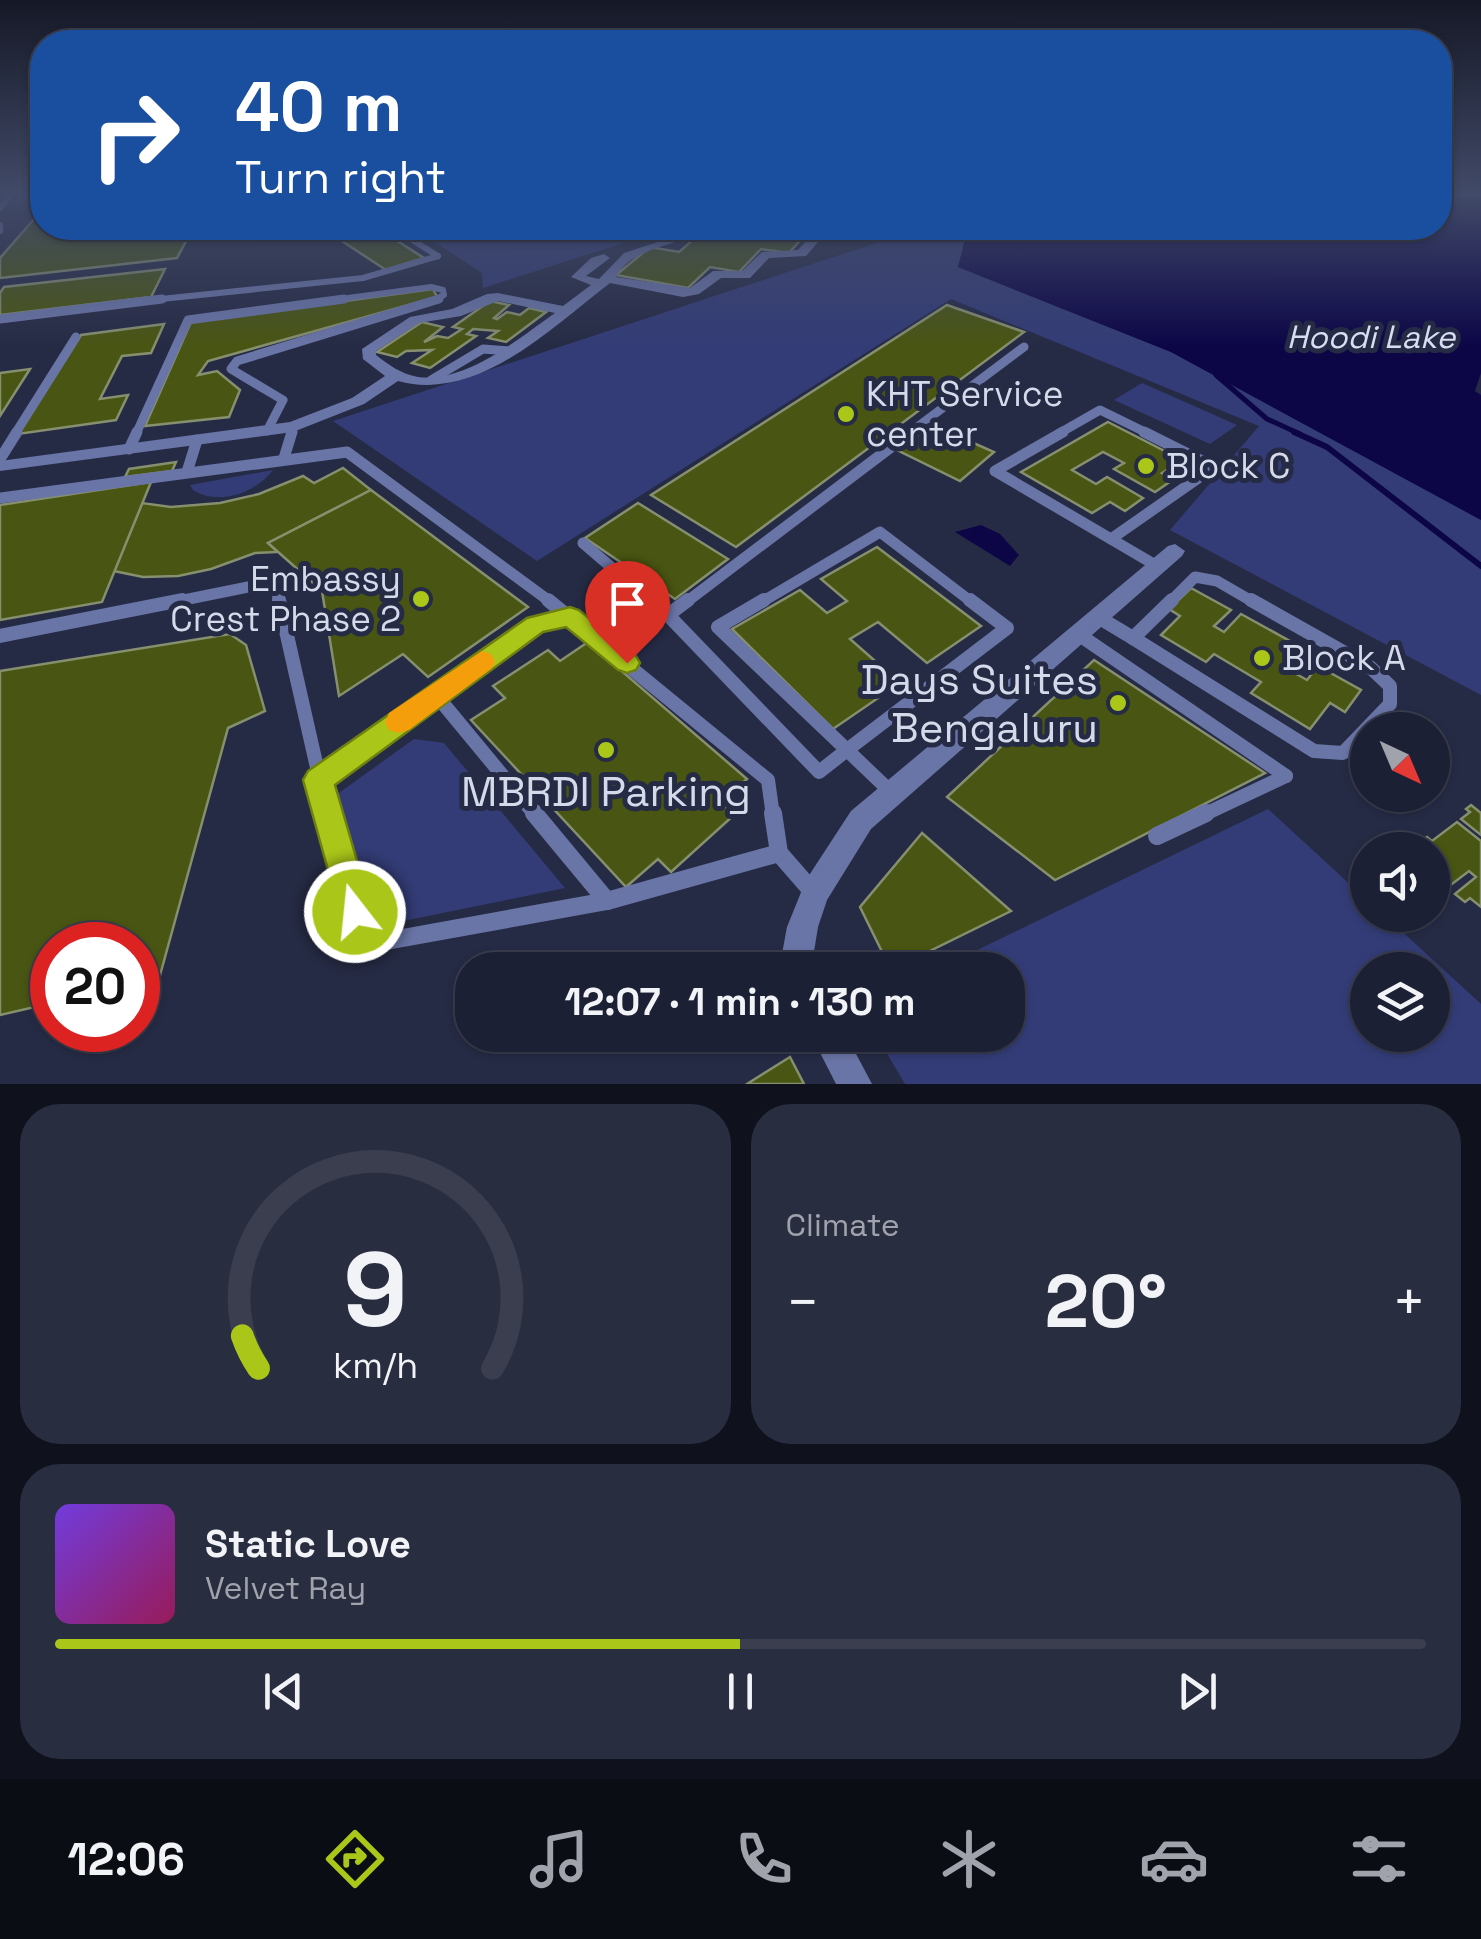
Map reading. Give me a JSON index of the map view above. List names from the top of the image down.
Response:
{
  "water": ["Hoodi Lake"],
  "places": [
    "KHT Service center",
    "Block C",
    "Embassy Crest Phase 2",
    "Block A",
    "Days Suites Bengaluru",
    "MBRDI Parking"
  ],
  "north": "bottom right",
  "page": {
    "turn": ["40 m", "Turn right"],
    "limit": "20",
    "trip": "12:07 · 1 min · 130 m",
    "tile": "Climate",
    "heat": ["−", "20°", "+"],
    "song": ["Static Love", "Velvet Ray"],
    "tabs": "12:06",
    "gauge": ["9", "km/h"]
  }
}
